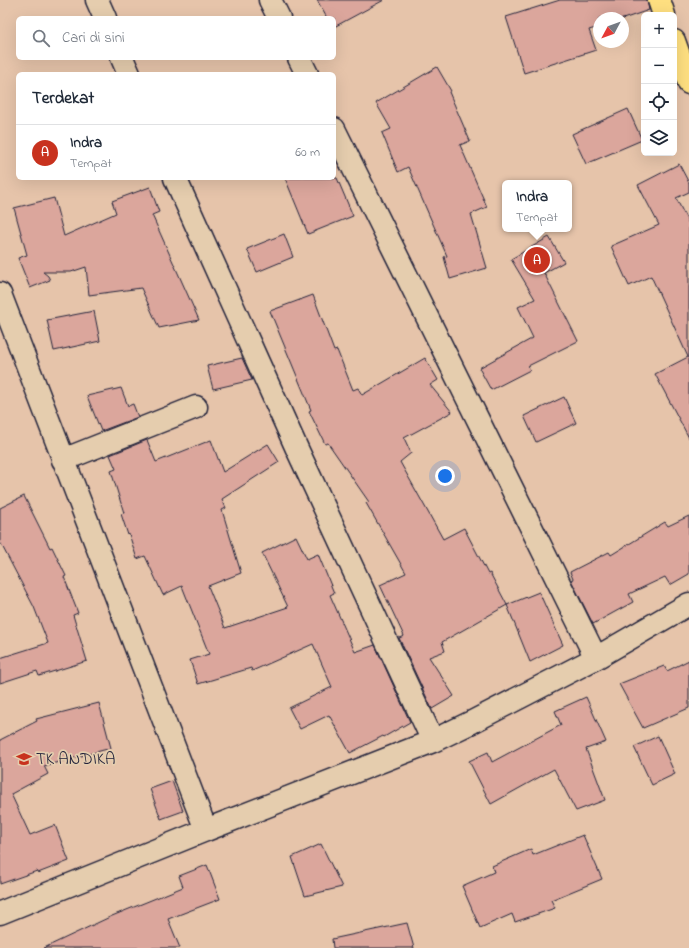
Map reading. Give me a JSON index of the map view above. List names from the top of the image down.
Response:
{
  "places": {
    "school or university": ["TK ANDIKA"]
  },
  "north": "bottom left",
  "page": {
    "map_buttons": ["+", "−"],
    "search": "Cari di sini",
    "heading": "Terdekat",
    "list": [
      {
        "mark": "A",
        "name": "Indra",
        "note": "Tempat",
        "value": "60 m"
      }
    ],
    "popup": ["Indra", "Tempat"],
    "pins": "A"
  }
}
